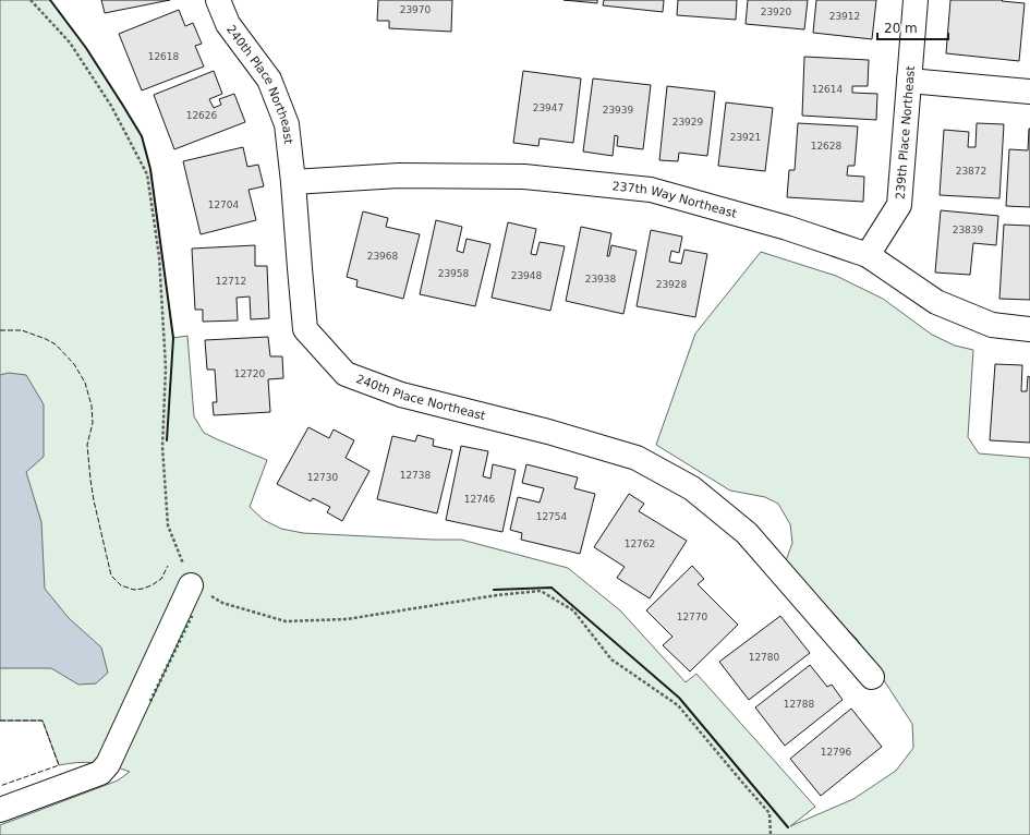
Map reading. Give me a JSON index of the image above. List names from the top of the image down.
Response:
{
  "streets": {
    "street": ["240th Place Northeast", "239th Place Northeast", "237th Way Northeast"]
  },
  "crossings": [
    ["240th Place Northeast", "237th Way Northeast"],
    ["239th Place Northeast", "237th Way Northeast"]
  ],
  "house_numbers": [
    "23970",
    "23920",
    "23912",
    "12618",
    "12614",
    "23947",
    "23939",
    "12626",
    "23929",
    "23921",
    "12628",
    "23872",
    "12704",
    "23839",
    "23968",
    "23958",
    "23948",
    "23938",
    "12712",
    "23928",
    "12720",
    "12738",
    "12730",
    "12746",
    "12754",
    "12762",
    "12770",
    "12780",
    "12788",
    "12796"
  ],
  "scale_bar": "20 m"
}
